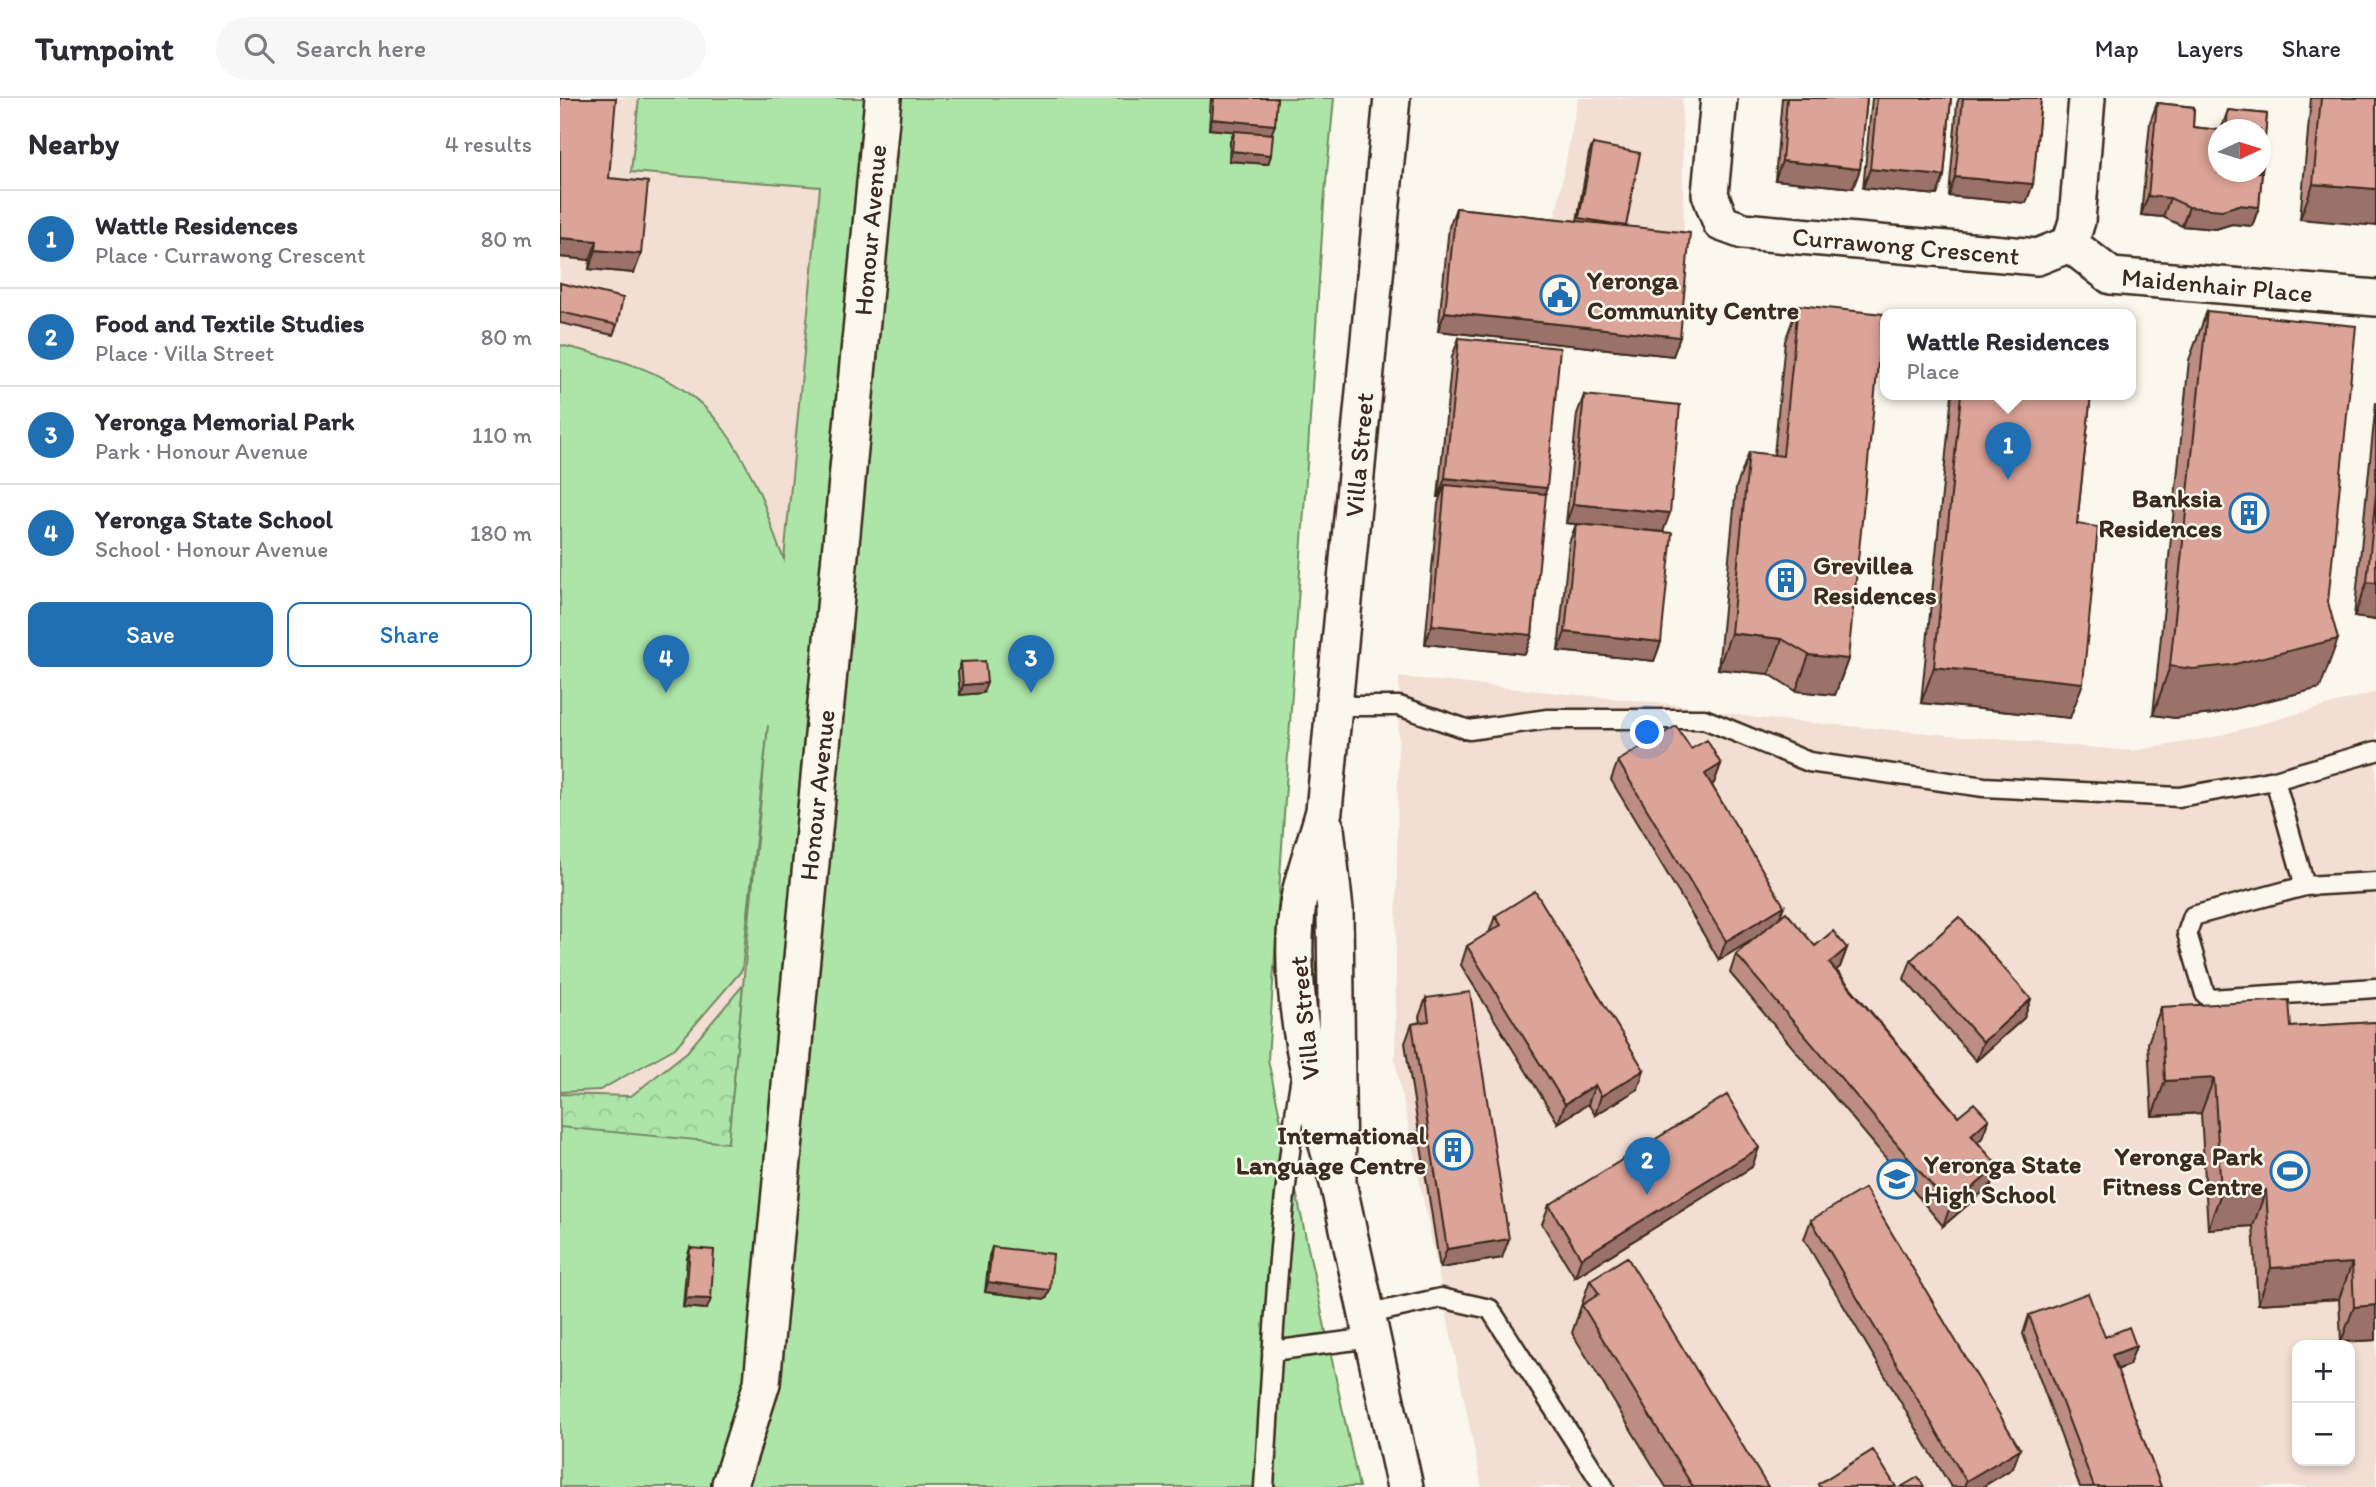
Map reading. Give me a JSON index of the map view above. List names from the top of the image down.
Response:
{
  "streets": {
    "street": [
      "Honour Avenue",
      "Currawong Crescent",
      "Maidenhair Place",
      "Villa Street"
    ]
  },
  "crossings": [
    ["Currawong Crescent", "Maidenhair Place"]
  ],
  "places": {
    "public building": ["Yeronga Community Centre"],
    "building": ["Banksia Residences", "Grevillea Residences", "International Language Centre"],
    "sports": ["Yeronga Park Fitness Centre"],
    "school or university": ["Yeronga State High School"]
  },
  "north": "right",
  "page": {
    "header": "Turnpoint",
    "search": "Search here",
    "nav": ["Map", "Layers", "Share"],
    "heading": ["Nearby", "4 results"],
    "list": [
      {
        "mark": "1",
        "name": "Wattle Residences",
        "note": "Place · Currawong Crescent",
        "value": "80 m"
      },
      {
        "mark": "2",
        "name": "Food and Textile Studies",
        "note": "Place · Villa Street",
        "value": "80 m"
      },
      {
        "mark": "3",
        "name": "Yeronga Memorial Park",
        "note": "Park · Honour Avenue",
        "value": "110 m"
      },
      {
        "mark": "4",
        "name": "Yeronga State School",
        "note": "School · Honour Avenue",
        "value": "180 m"
      }
    ],
    "popup": ["Wattle Residences", "Place"],
    "pins": [
      "1",
      "3",
      "4",
      "2"
    ],
    "buttons": ["Save", "Share"],
    "map_buttons": ["+", "−"]
  }
}
